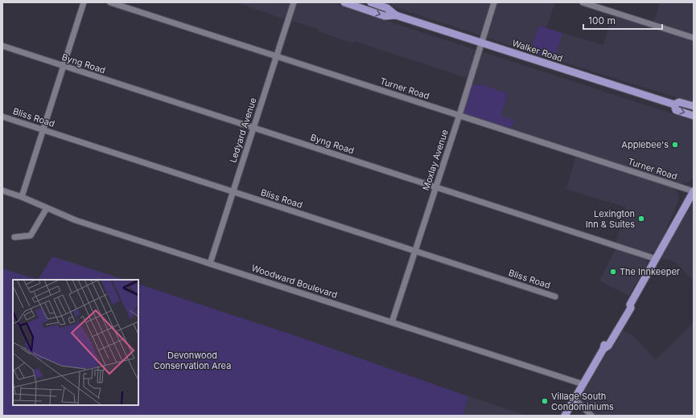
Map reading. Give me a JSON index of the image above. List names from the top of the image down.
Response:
{
  "streets": {
    "main road": ["Walker Road"],
    "street": [
      "Byng Road",
      "Turner Road",
      "Bliss Road",
      "Ledyard Avenue",
      "Moxlay Avenue",
      "Woodward Boulevard"
    ]
  },
  "crossings": [
    ["Walker Road", "Moxlay Avenue"],
    ["Byng Road", "Ledyard Avenue"],
    ["Byng Road", "Moxlay Avenue"],
    ["Turner Road", "Ledyard Avenue"],
    ["Turner Road", "Moxlay Avenue"],
    ["Bliss Road", "Ledyard Avenue"],
    ["Bliss Road", "Moxlay Avenue"],
    ["Ledyard Avenue", "Woodward Boulevard"],
    ["Moxlay Avenue", "Woodward Boulevard"]
  ],
  "parks": ["Devonwood Conservation Area"],
  "places": [
    "Applebee's",
    "Lexington Inn & Suites",
    "The Innkeeper",
    "Village South Condominiums"
  ],
  "scale_bar": "100 m"
}
